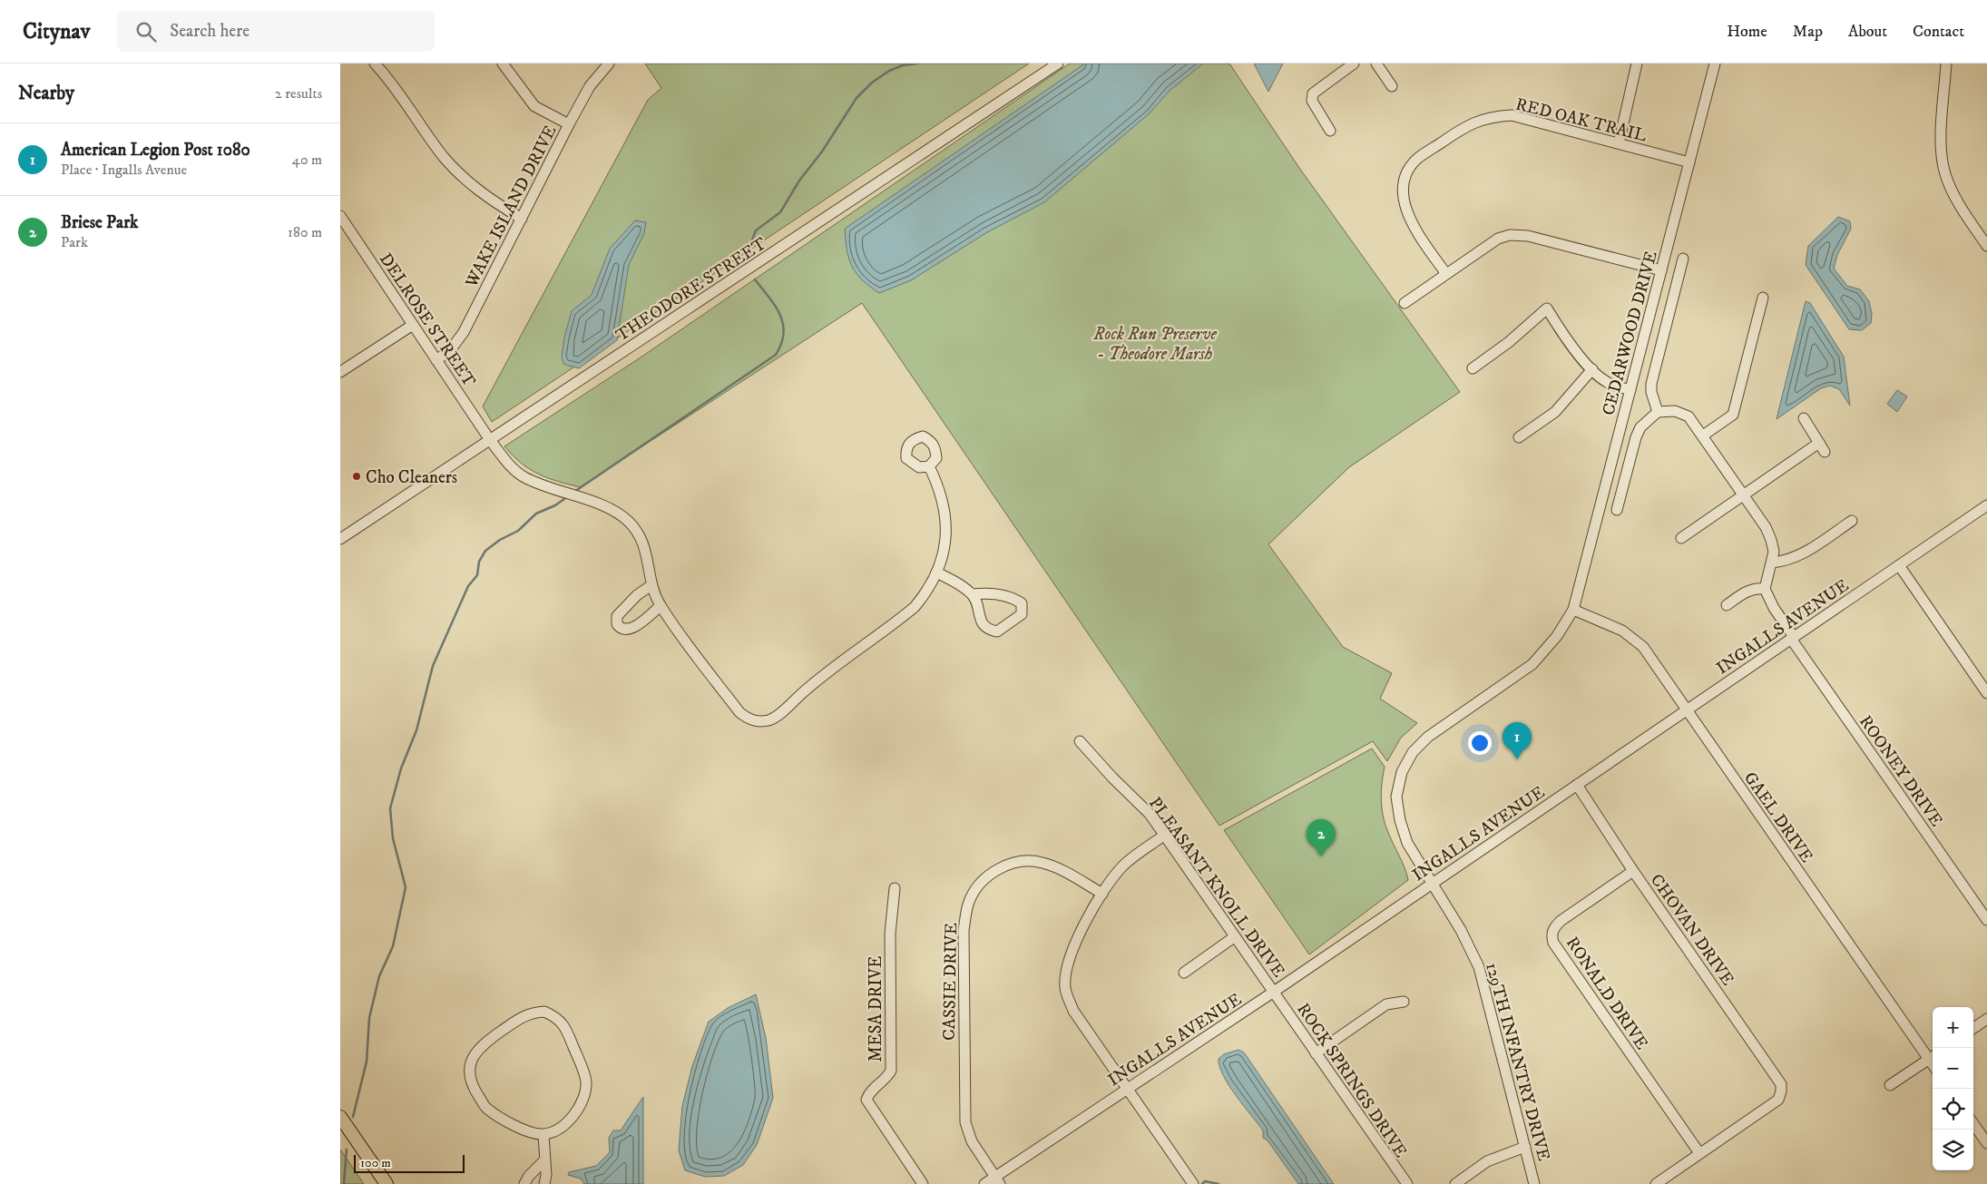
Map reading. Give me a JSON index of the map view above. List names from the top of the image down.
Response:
{
  "streets": {
    "street": [
      "RED OAK TRAIL",
      "WAKE ISLAND DRIVE",
      "THEODORE STREET",
      "DELROSE STREET",
      "CEDARWOOD DRIVE",
      "INGALLS AVENUE",
      "ROONEY DRIVE",
      "GAEL DRIVE",
      "PLEASANT KNOLL DRIVE",
      "CHOVAN DRIVE",
      "CASSIE DRIVE",
      "RONALD DRIVE",
      "MESA DRIVE",
      "129TH INFANTRY DRIVE",
      "ROCK SPRINGS DRIVE"
    ]
  },
  "crossings": [
    ["RED OAK TRAIL", "CEDARWOOD DRIVE"],
    ["WAKE ISLAND DRIVE", "DELROSE STREET"],
    ["THEODORE STREET", "DELROSE STREET"],
    ["CEDARWOOD DRIVE", "GAEL DRIVE"],
    ["CEDARWOOD DRIVE", "129TH INFANTRY DRIVE"],
    ["INGALLS AVENUE", "ROONEY DRIVE"],
    ["INGALLS AVENUE", "GAEL DRIVE"],
    ["INGALLS AVENUE", "PLEASANT KNOLL DRIVE"],
    ["INGALLS AVENUE", "CHOVAN DRIVE"],
    ["INGALLS AVENUE", "CASSIE DRIVE"],
    ["INGALLS AVENUE", "129TH INFANTRY DRIVE"],
    ["INGALLS AVENUE", "ROCK SPRINGS DRIVE"],
    ["GAEL DRIVE", "129TH INFANTRY DRIVE"],
    ["PLEASANT KNOLL DRIVE", "ROCK SPRINGS DRIVE"],
    ["CHOVAN DRIVE", "RONALD DRIVE"]
  ],
  "parks": ["Rock Run Preserve - Theodore Marsh"],
  "places": ["Cho Cleaners"],
  "scale_bar": "100 m",
  "page": {
    "header": "Citynav",
    "search": "Search here",
    "nav": [
      "Home",
      "Map",
      "About",
      "Contact"
    ],
    "heading": ["Nearby", "2 results"],
    "list": [
      {
        "mark": "1",
        "name": "American Legion Post 1080",
        "note": "Place · Ingalls Avenue",
        "value": "40 m"
      },
      {
        "mark": "2",
        "name": "Briese Park",
        "note": "Park",
        "value": "180 m"
      }
    ],
    "pins": ["1", "2"],
    "map_buttons": ["+", "−"],
    "scale": "100 m"
  }
}
